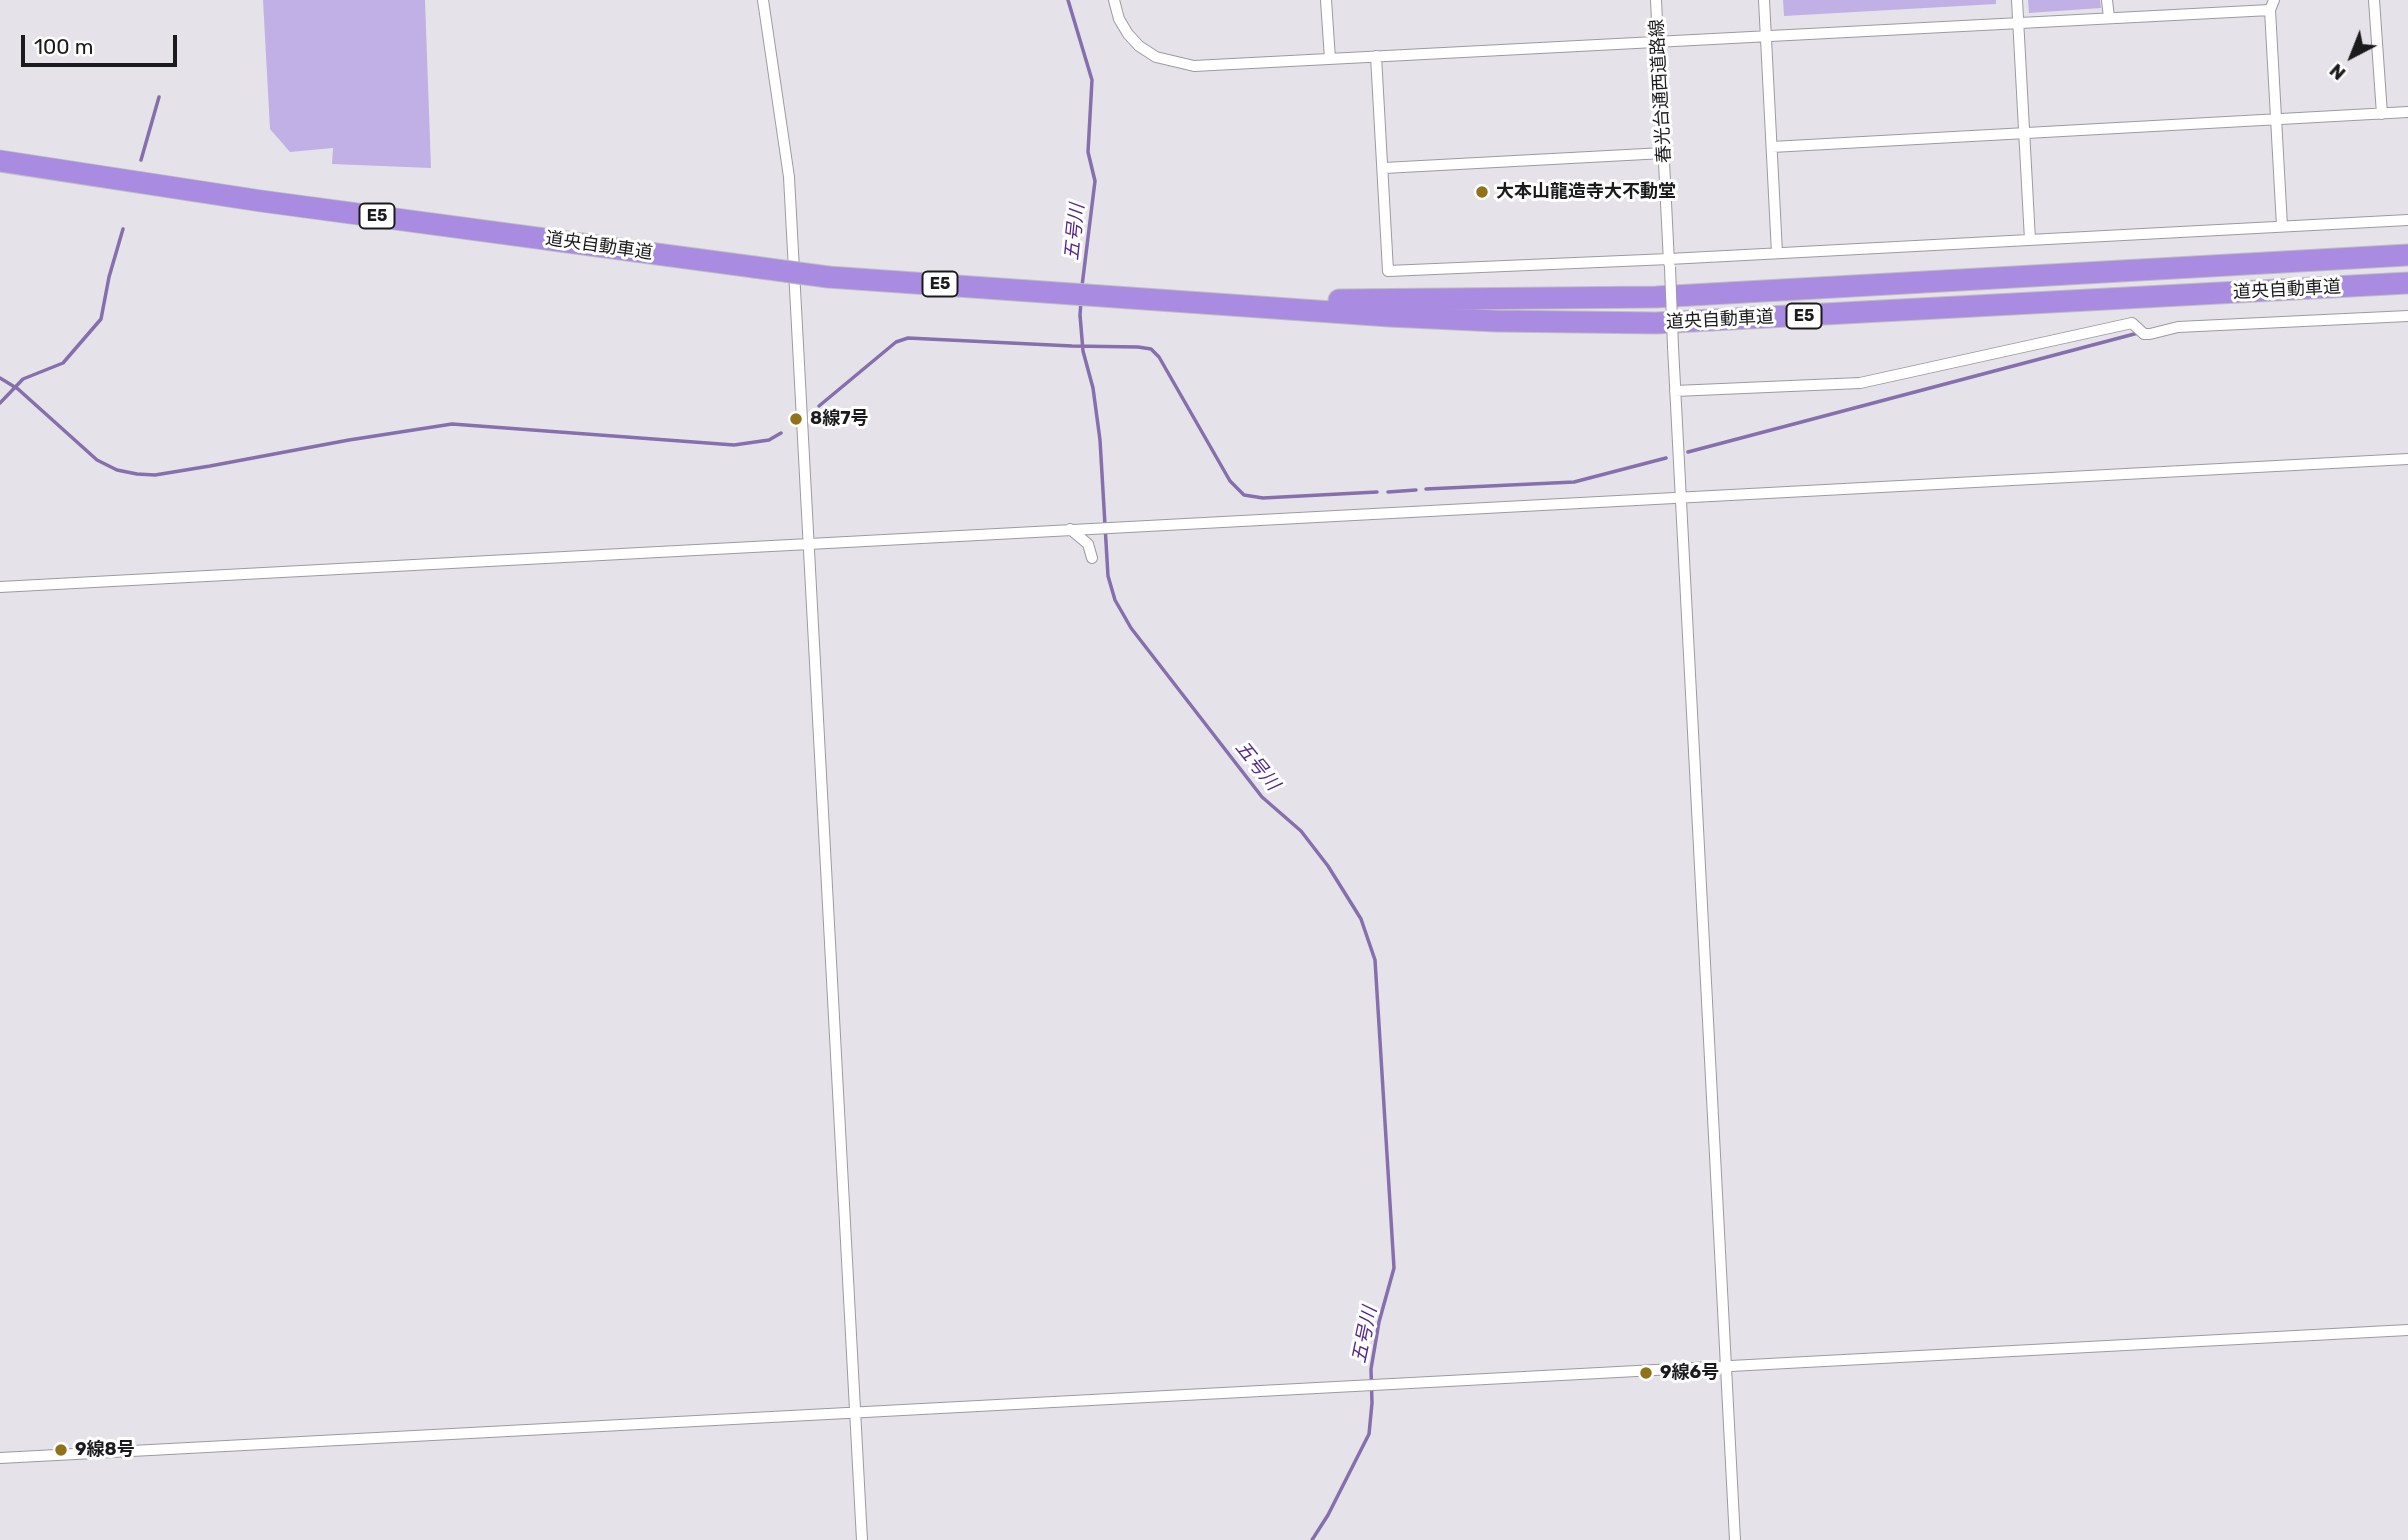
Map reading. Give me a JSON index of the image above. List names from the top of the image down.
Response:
{
  "streets": {
    "highway": ["E5", "道央自動車道"],
    "street": ["春光台通西道路線"]
  },
  "water": ["五号川"],
  "places": [
    "大本山龍造寺大不動堂",
    "8線7号",
    "9線6号",
    "9線8号"
  ],
  "scale_bar": "100 m",
  "north": "bottom left"
}
